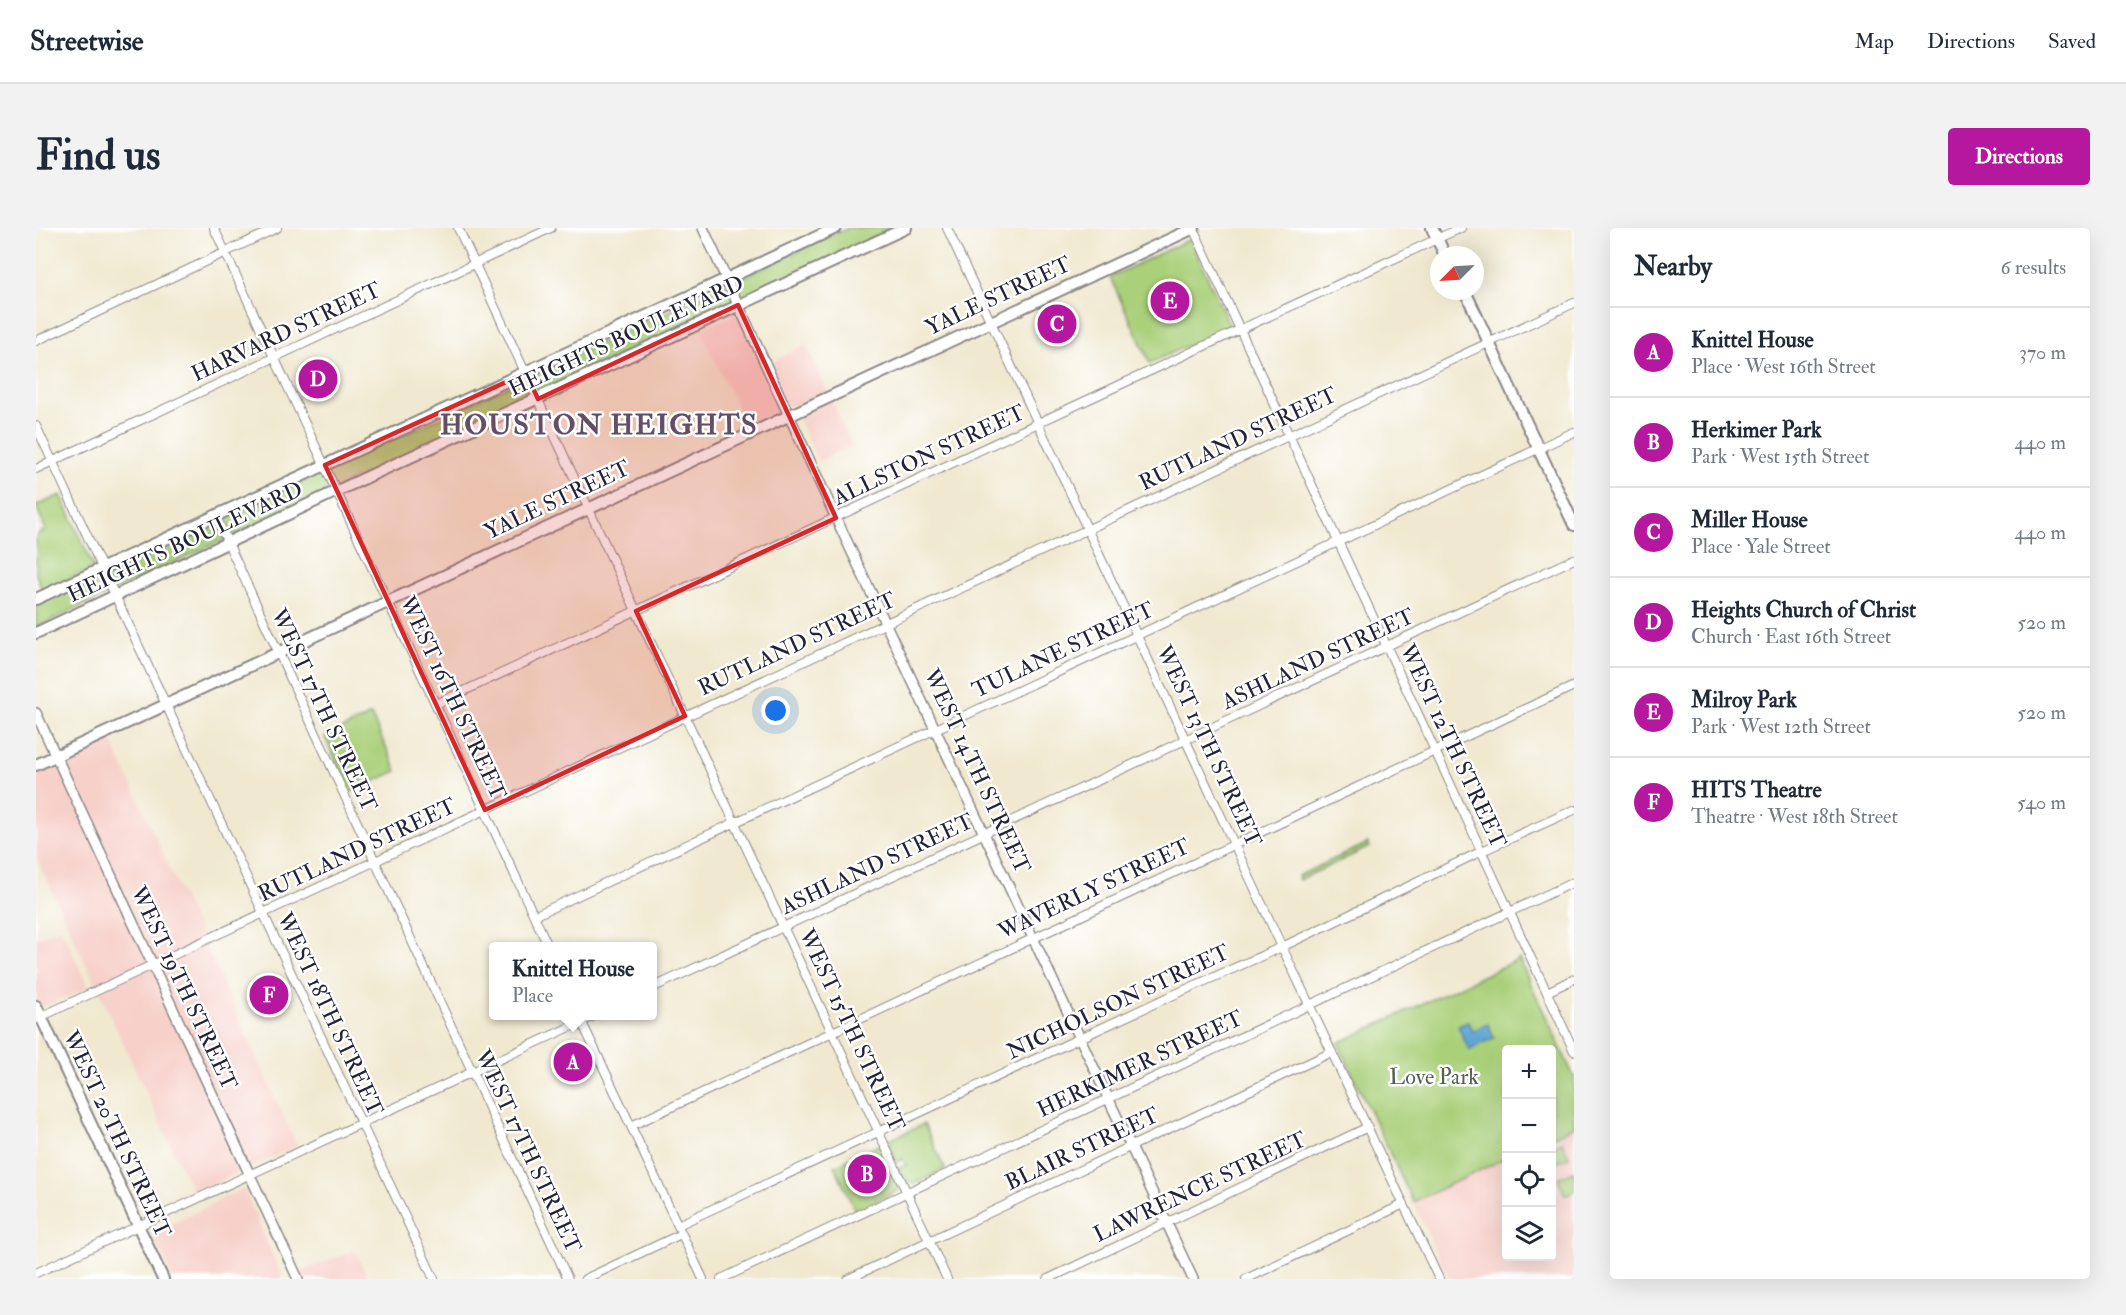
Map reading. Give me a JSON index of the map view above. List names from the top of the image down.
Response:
{
  "streets": {
    "main road": ["YALE STREET", "HEIGHTS BOULEVARD", "WEST 20TH STREET"],
    "street": [
      "HARVARD STREET",
      "RUTLAND STREET",
      "ALLSTON STREET",
      "TULANE STREET",
      "ASHLAND STREET",
      "WEST 16TH STREET",
      "WEST 17TH STREET",
      "WEST 13TH STREET",
      "WEST 12TH STREET",
      "WEST 14TH STREET",
      "WAVERLY STREET",
      "WEST 19TH STREET",
      "NICHOLSON STREET",
      "WEST 18TH STREET",
      "WEST 15TH STREET",
      "HERKIMER STREET",
      "BLAIR STREET",
      "LAWRENCE STREET"
    ]
  },
  "crossings": [
    ["YALE STREET", "WEST 16TH STREET"],
    ["YALE STREET", "WEST 17TH STREET"],
    ["YALE STREET", "WEST 13TH STREET"],
    ["YALE STREET", "WEST 12TH STREET"],
    ["YALE STREET", "WEST 14TH STREET"],
    ["YALE STREET", "WEST 19TH STREET"],
    ["YALE STREET", "WEST 18TH STREET"],
    ["YALE STREET", "WEST 15TH STREET"],
    ["HARVARD STREET", "WEST 16TH STREET"],
    ["HARVARD STREET", "WEST 18TH STREET"],
    ["HARVARD STREET", "WEST 15TH STREET"],
    ["HEIGHTS BOULEVARD", "WEST 16TH STREET"],
    ["HEIGHTS BOULEVARD", "WEST 17TH STREET"],
    ["HEIGHTS BOULEVARD", "WEST 14TH STREET"],
    ["HEIGHTS BOULEVARD", "WEST 18TH STREET"],
    ["HEIGHTS BOULEVARD", "WEST 15TH STREET"],
    ["RUTLAND STREET", "WEST 16TH STREET"],
    ["RUTLAND STREET", "WEST 17TH STREET"],
    ["RUTLAND STREET", "WEST 13TH STREET"],
    ["RUTLAND STREET", "WEST 12TH STREET"],
    ["RUTLAND STREET", "WEST 14TH STREET"],
    ["RUTLAND STREET", "WEST 19TH STREET"],
    ["RUTLAND STREET", "WEST 18TH STREET"],
    ["RUTLAND STREET", "WEST 15TH STREET"],
    ["RUTLAND STREET", "WEST 20TH STREET"],
    ["ALLSTON STREET", "WEST 16TH STREET"],
    ["ALLSTON STREET", "WEST 13TH STREET"],
    ["ALLSTON STREET", "WEST 12TH STREET"],
    ["ALLSTON STREET", "WEST 14TH STREET"],
    ["ALLSTON STREET", "WEST 15TH STREET"],
    ["TULANE STREET", "WEST 16TH STREET"],
    ["TULANE STREET", "WEST 13TH STREET"],
    ["TULANE STREET", "WEST 12TH STREET"],
    ["TULANE STREET", "WEST 14TH STREET"],
    ["TULANE STREET", "WEST 15TH STREET"],
    ["ASHLAND STREET", "WEST 13TH STREET"],
    ["ASHLAND STREET", "WEST 12TH STREET"],
    ["ASHLAND STREET", "WEST 14TH STREET"],
    ["ASHLAND STREET", "WEST 15TH STREET"],
    ["WEST 13TH STREET", "WAVERLY STREET"],
    ["WEST 13TH STREET", "NICHOLSON STREET"],
    ["WEST 13TH STREET", "HERKIMER STREET"],
    ["WEST 13TH STREET", "BLAIR STREET"],
    ["WEST 13TH STREET", "LAWRENCE STREET"],
    ["WEST 12TH STREET", "WAVERLY STREET"],
    ["WEST 12TH STREET", "NICHOLSON STREET"],
    ["WEST 12TH STREET", "HERKIMER STREET"],
    ["WEST 14TH STREET", "WAVERLY STREET"],
    ["WEST 14TH STREET", "NICHOLSON STREET"],
    ["WEST 14TH STREET", "HERKIMER STREET"],
    ["WEST 14TH STREET", "BLAIR STREET"],
    ["WEST 14TH STREET", "LAWRENCE STREET"],
    ["WAVERLY STREET", "WEST 15TH STREET"],
    ["NICHOLSON STREET", "WEST 15TH STREET"],
    ["WEST 15TH STREET", "HERKIMER STREET"],
    ["WEST 15TH STREET", "BLAIR STREET"]
  ],
  "districts": ["HOUSTON HEIGHTS"],
  "parks": ["Love Park"],
  "north": "bottom left",
  "page": {
    "header": "Streetwise",
    "nav": ["Map", "Directions", "Saved"],
    "buttons": "Directions",
    "title": "Find us",
    "heading": ["Nearby", "6 results"],
    "pins": [
      "E",
      "C",
      "D",
      "F",
      "A",
      "B"
    ],
    "list": [
      {
        "mark": "A",
        "name": "Knittel House",
        "note": "Place · West 16th Street",
        "value": "370 m"
      },
      {
        "mark": "B",
        "name": "Herkimer Park",
        "note": "Park · West 15th Street",
        "value": "440 m"
      },
      {
        "mark": "C",
        "name": "Miller House",
        "note": "Place · Yale Street",
        "value": "440 m"
      },
      {
        "mark": "D",
        "name": "Heights Church of Christ",
        "note": "Church · East 16th Street",
        "value": "520 m"
      },
      {
        "mark": "E",
        "name": "Milroy Park",
        "note": "Park · West 12th Street",
        "value": "520 m"
      },
      {
        "mark": "F",
        "name": "HITS Theatre",
        "note": "Theatre · West 18th Street",
        "value": "540 m"
      }
    ],
    "popup": ["Knittel House", "Place"],
    "map_buttons": ["+", "−"]
  }
}
